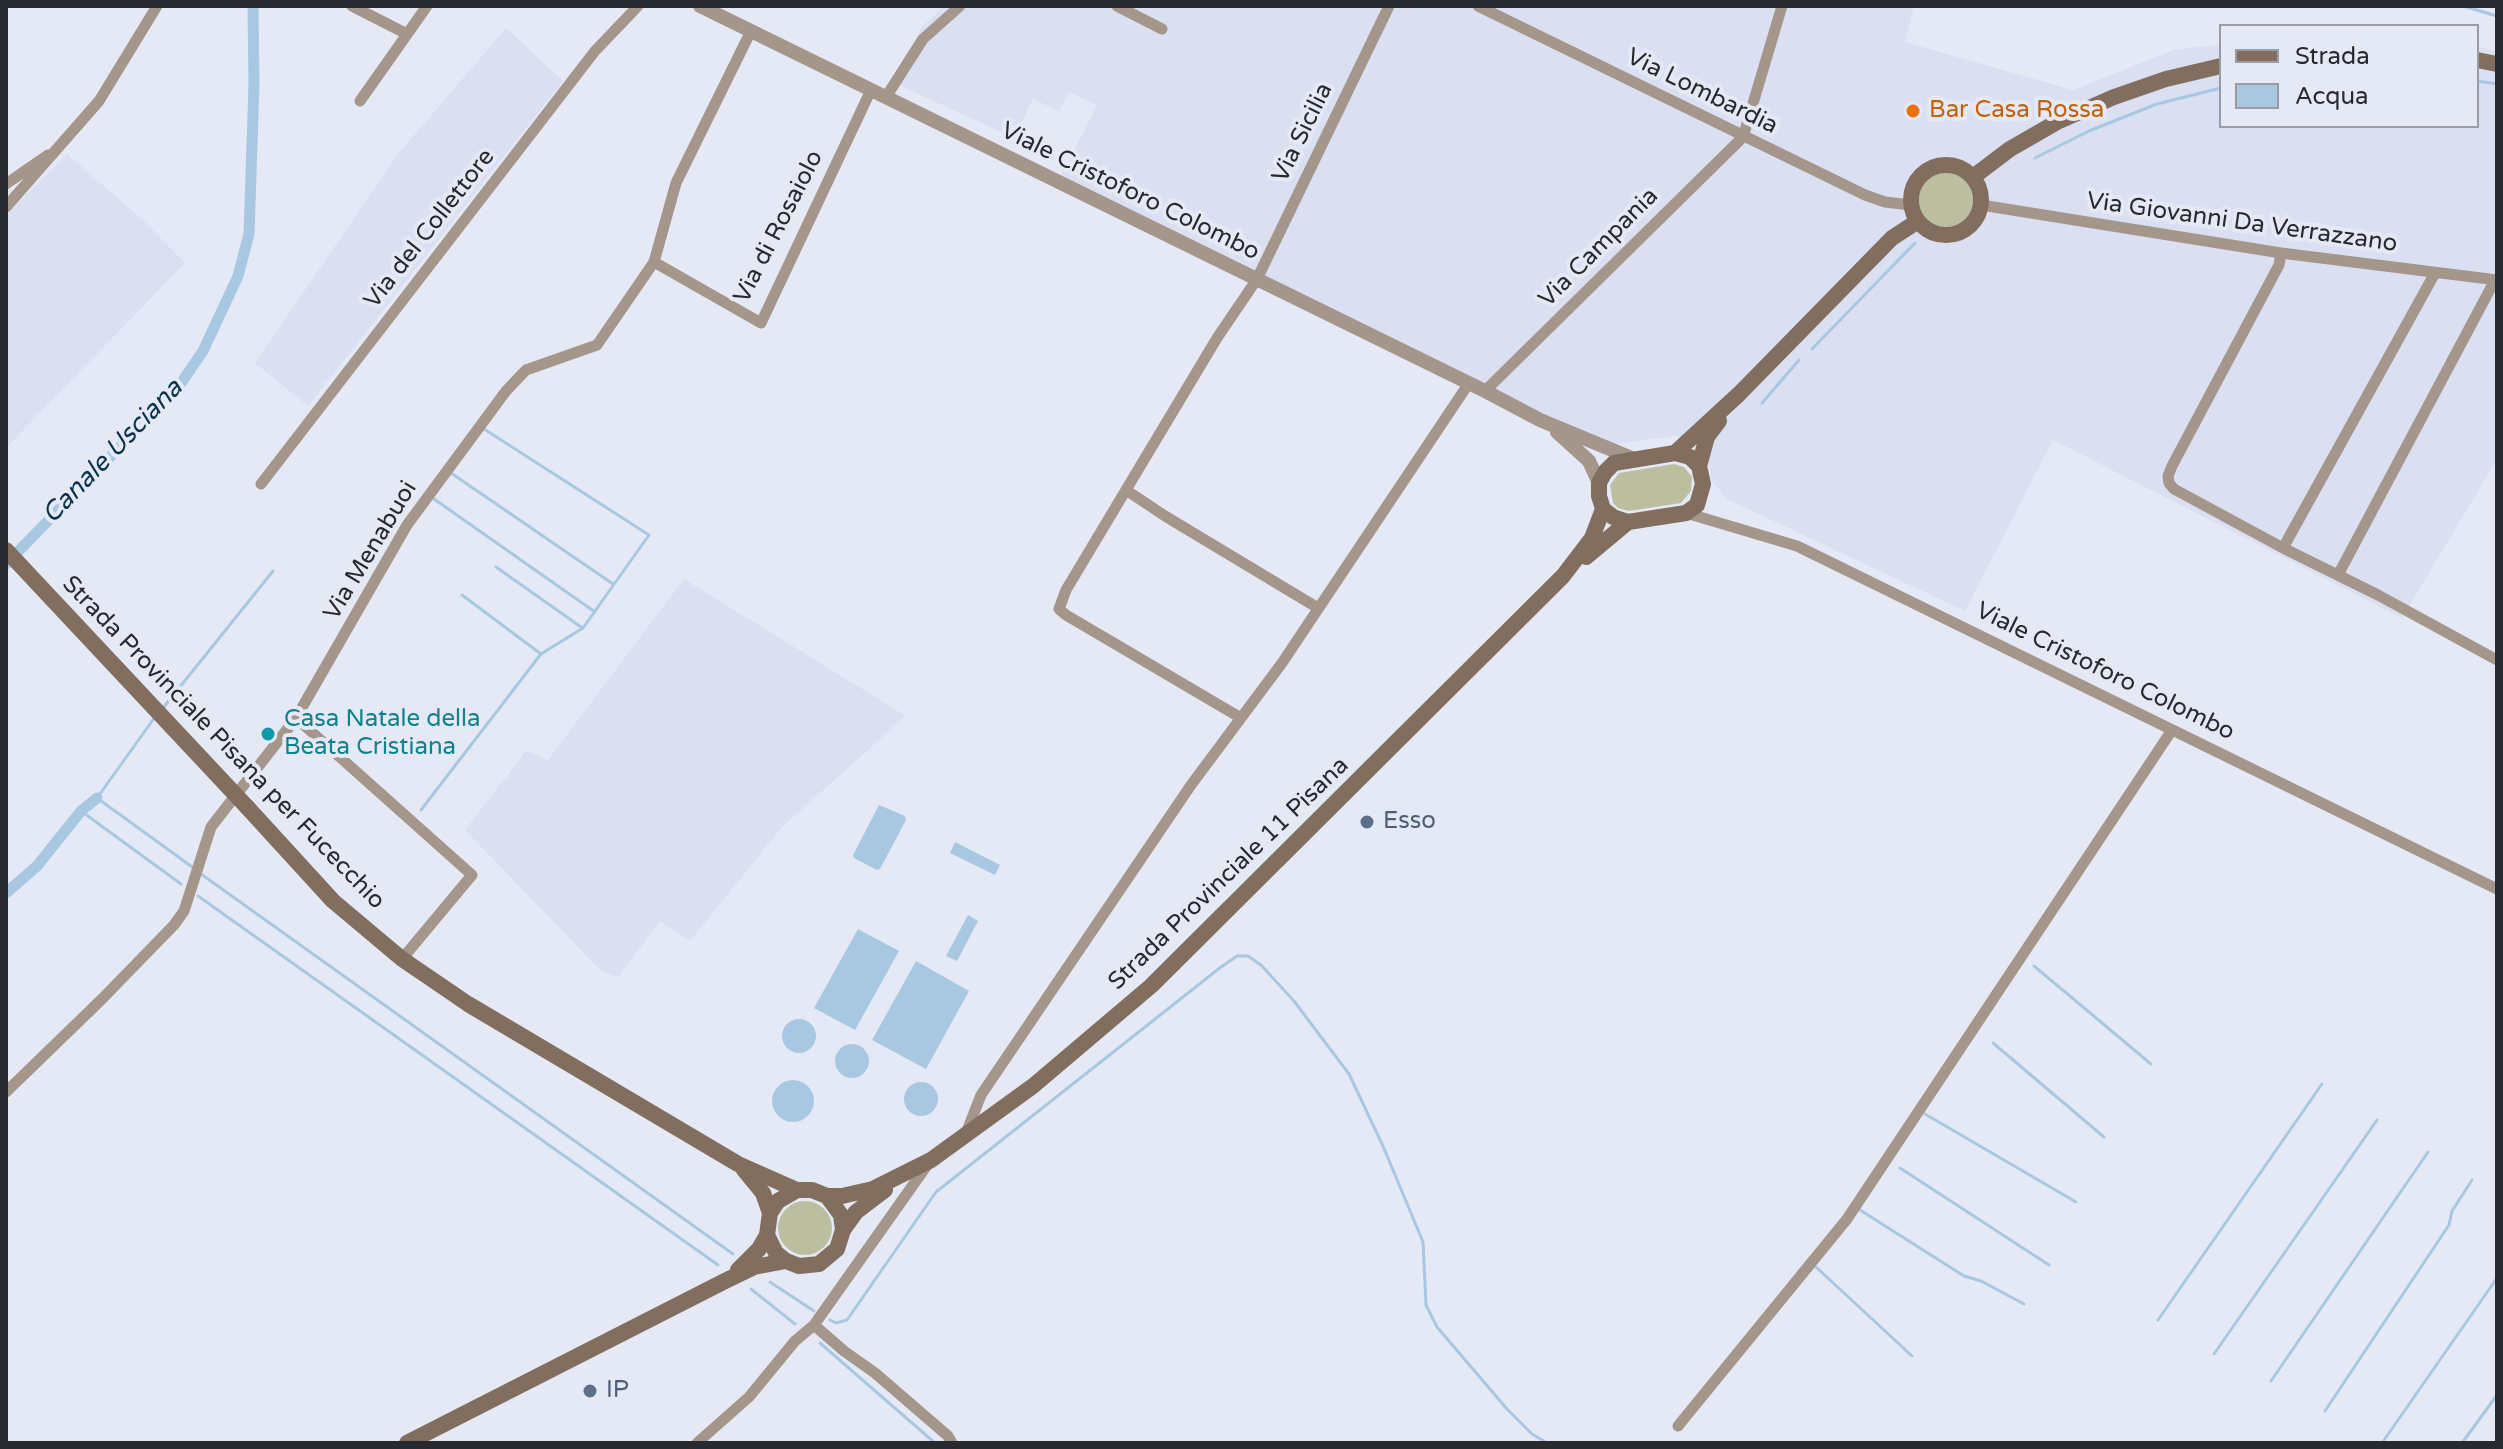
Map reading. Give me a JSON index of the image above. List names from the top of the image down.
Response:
{
  "streets": {
    "main road": ["Strada Provinciale Pisana per Fucecchio", "Strada Provinciale 11 Pisana"],
    "street": [
      "Via Lombardia",
      "Via Sicilia",
      "Viale Cristoforo Colombo",
      "Via Giovanni Da Verrazzano",
      "Via di Rosaiolo",
      "Via del Collettore",
      "Via Campania",
      "Via Menabuoi"
    ]
  },
  "crossings": [
    ["Via Lombardia", "Via Giovanni Da Verrazzano"],
    ["Via Lombardia", "Via Campania"],
    ["Via Sicilia", "Viale Cristoforo Colombo"],
    ["Viale Cristoforo Colombo", "Via di Rosaiolo"],
    ["Viale Cristoforo Colombo", "Via Campania"],
    ["Viale Cristoforo Colombo", "Via Menabuoi"],
    ["Viale Cristoforo Colombo", "Strada Provinciale 11 Pisana"],
    ["Via di Rosaiolo", "Via Menabuoi"],
    ["Strada Provinciale Pisana per Fucecchio", "Strada Provinciale 11 Pisana"]
  ],
  "water": ["Canale Usciana"],
  "places": [
    "Bar Casa Rossa",
    "Casa Natale della Beata Cristiana",
    "Esso",
    "IP"
  ],
  "legend": ["Strada", "Acqua"]
}
